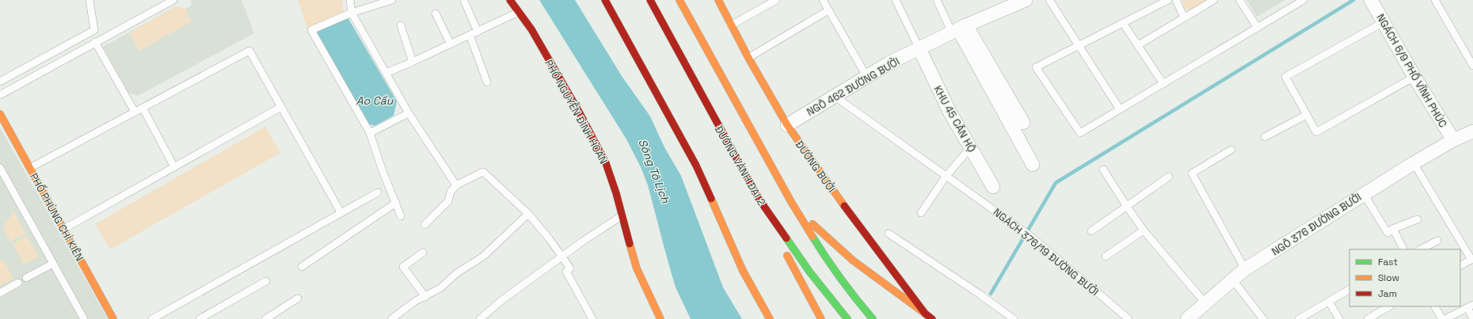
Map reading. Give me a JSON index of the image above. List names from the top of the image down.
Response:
{
  "streets": {
    "main road": [
      "PHỐ NGUYỄN ĐÌNH HOÀN",
      "ĐƯỜNG VÀNH ĐAI 2",
      "ĐƯỜNG BƯỞI",
      "PHỐ PHÙNG CHÍ KIÊN"
    ],
    "street": [
      "NGÁCH 6/9 PHỐ VĨNH PHÚC",
      "NGÕ 462 ĐƯỜNG BƯỞI",
      "KHU 45 CĂN HỘ",
      "NGÕ 376 ĐƯỜNG BƯỞI"
    ],
    "lane": ["NGÁCH 376/19 ĐƯỜNG BƯỞI"]
  },
  "crossings": [
    ["NGÁCH 6/9 PHỐ VĨNH PHÚC", "NGÕ 376 ĐƯỜNG BƯỞI"],
    ["NGÕ 462 ĐƯỜNG BƯỞI", "KHU 45 CĂN HỘ"],
    ["NGÕ 462 ĐƯỜNG BƯỞI", "ĐƯỜNG BƯỞI"],
    ["NGÕ 462 ĐƯỜNG BƯỞI", "NGÁCH 376/19 ĐƯỜNG BƯỞI"]
  ],
  "water": ["Ao Cầu", "Sông Tô Lịch"],
  "legend": ["Fast", "Slow", "Jam"]
}
